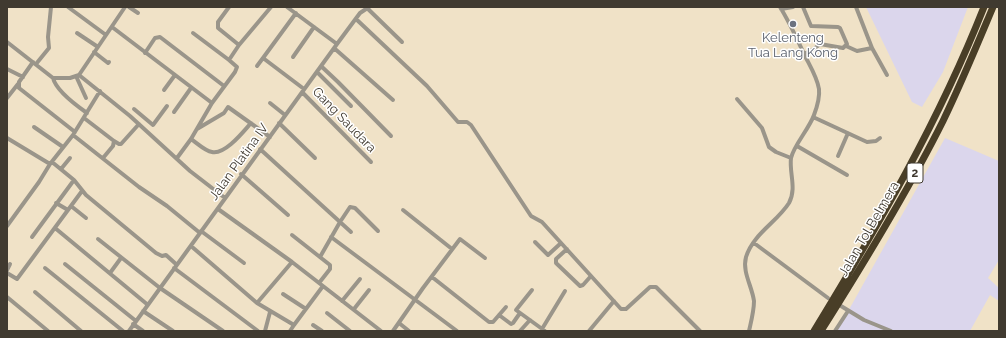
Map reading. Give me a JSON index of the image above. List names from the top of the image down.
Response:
{
  "streets": {
    "highway": ["2", "Jalan Tol Belmera"],
    "street": ["Gang Saudara", "Jalan Platina IV"]
  },
  "crossings": [
    ["Gang Saudara", "Jalan Platina IV"]
  ],
  "places": ["Kelenteng Tua Lang Kong"]
}
